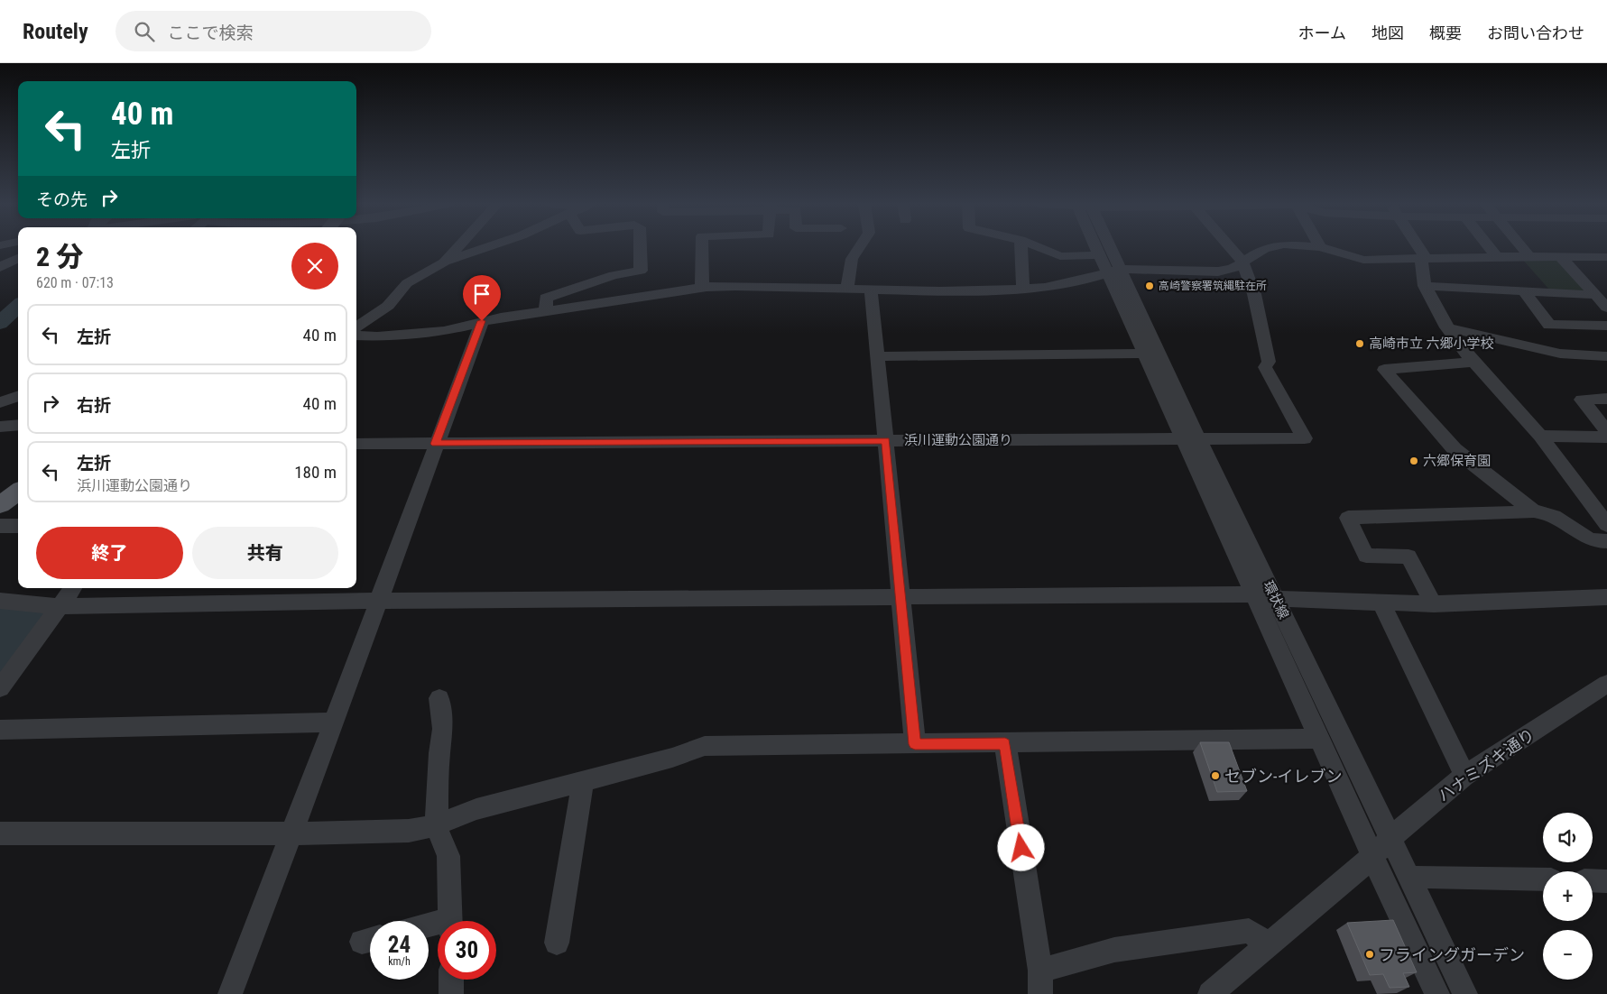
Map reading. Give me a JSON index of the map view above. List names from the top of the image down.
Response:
{
  "streets": {
    "street": ["浜川運動公園通り", "環状線", "ハナミズキ通り"]
  },
  "crossings": [
    ["浜川運動公園通り", "環状線"],
    ["環状線", "ハナミズキ通り"]
  ],
  "places": [
    "高崎警察署筑縄駐在所",
    "高崎市立 六郷小学校",
    "六郷保育園",
    "セブン-イレブン",
    "フライングガーデン"
  ],
  "page": {
    "header": "Routely",
    "search": "ここで検索",
    "nav": [
      "ホーム",
      "地図",
      "概要",
      "お問い合わせ"
    ],
    "turn": ["40 m", "左折"],
    "then": "その先",
    "heading": ["2 分", "620 m · 07:13"],
    "list": [
      {
        "name": "左折",
        "value": "40 m"
      },
      {
        "name": "右折",
        "value": "40 m"
      },
      {
        "name": "左折",
        "note": "浜川運動公園通り",
        "value": "180 m"
      }
    ],
    "buttons": ["終了", "共有"],
    "map_buttons": ["+", "−"],
    "speed": "24 km/h",
    "limit": "30"
  }
}
